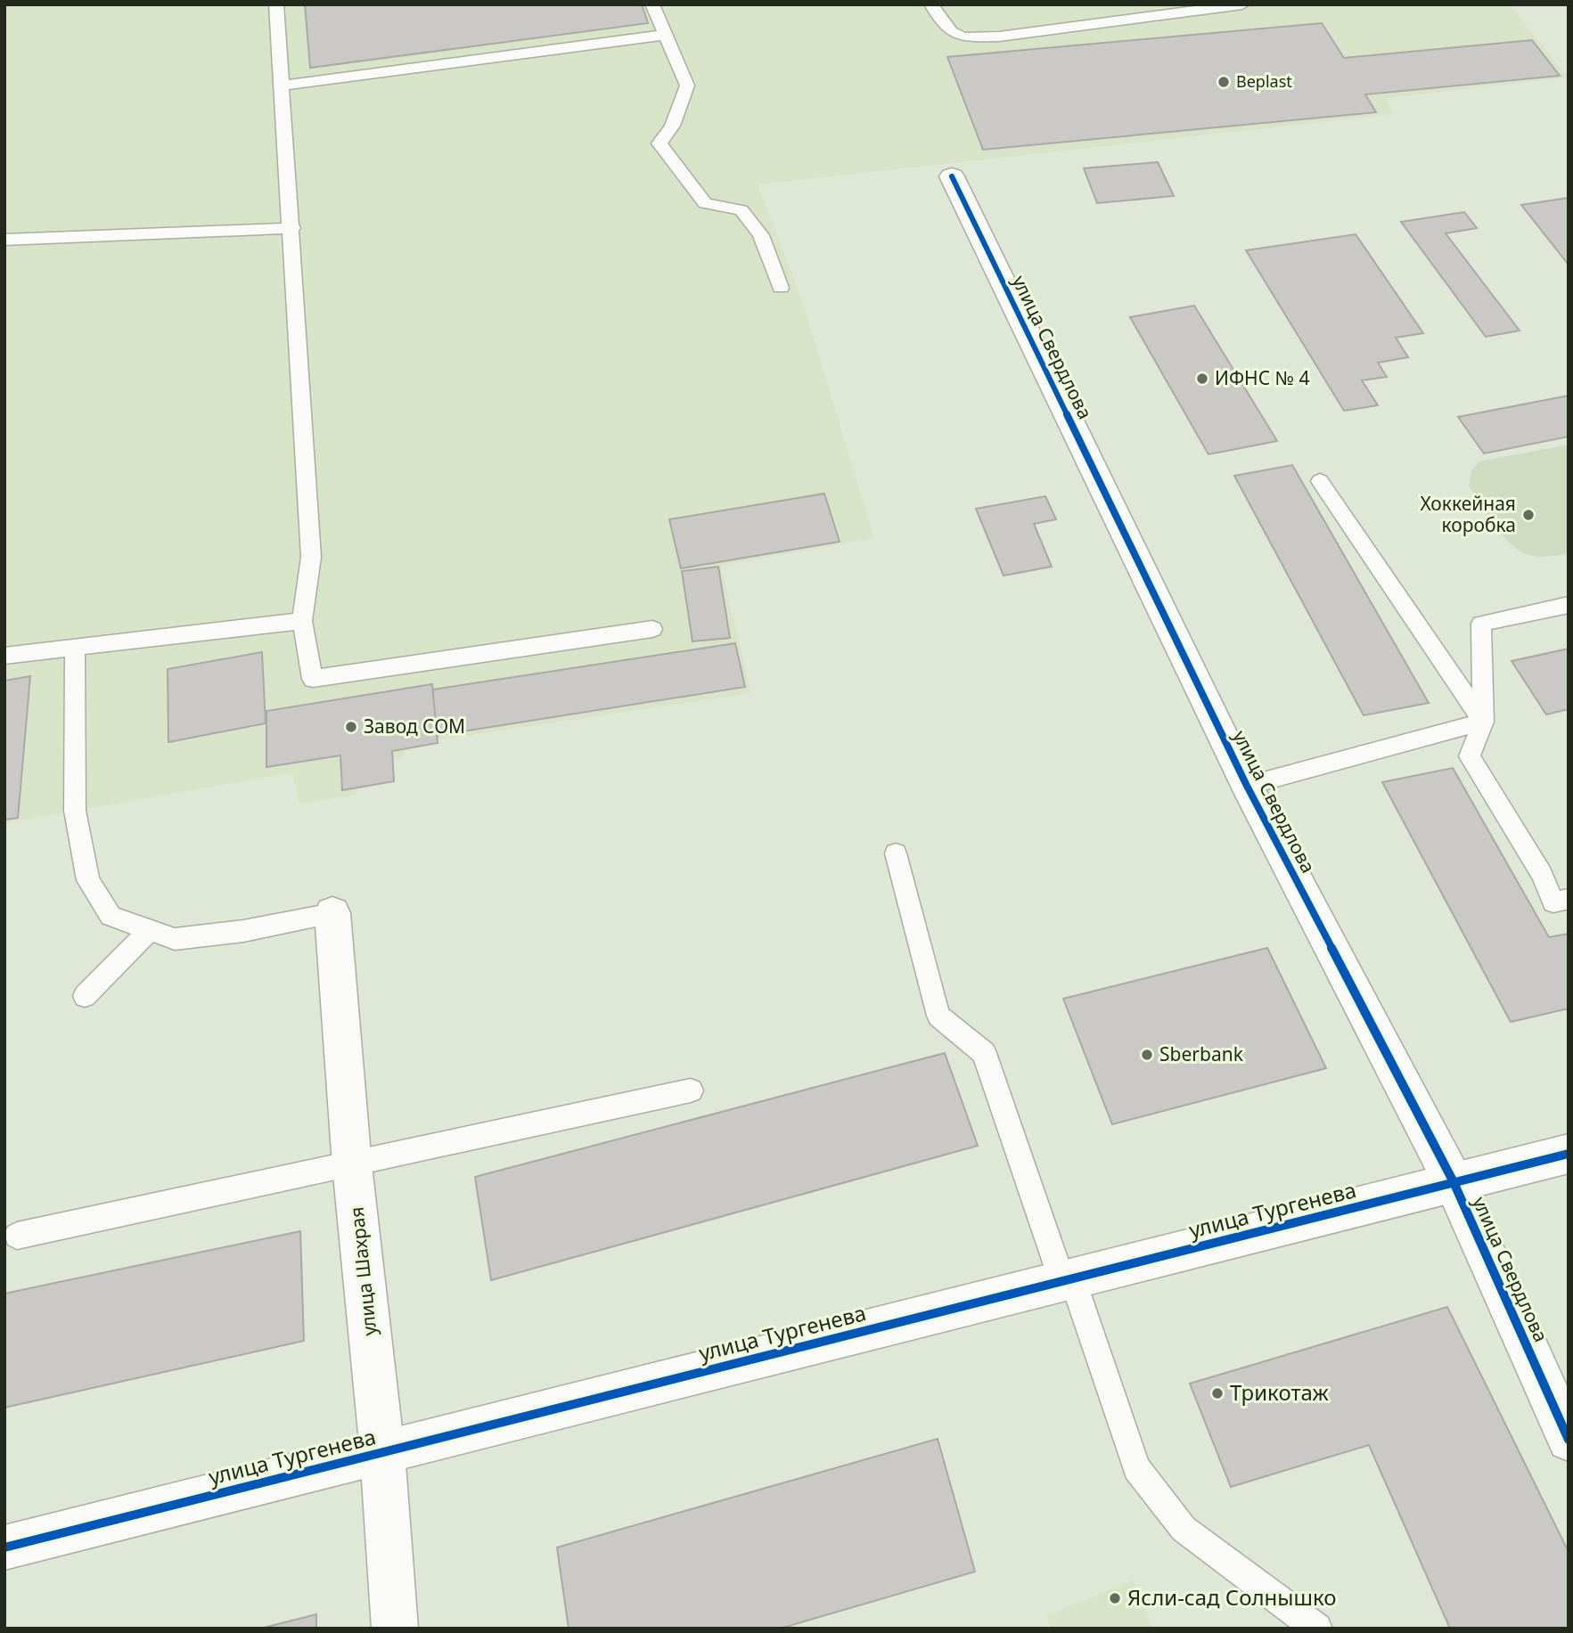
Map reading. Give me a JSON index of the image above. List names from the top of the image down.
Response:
{
  "streets": {
    "street": ["улица Свердлова", "улица Тургенева", "улица Шахрая"]
  },
  "crossings": [
    ["улица Свердлова", "улица Тургенева"],
    ["улица Тургенева", "улица Шахрая"]
  ],
  "places": [
    "Beplast",
    "ИФНС № 4",
    "Хоккейная коробка",
    "Завод СОМ",
    "Sberbank",
    "Трикотаж",
    "Ясли-сад Солнышко"
  ]
}
